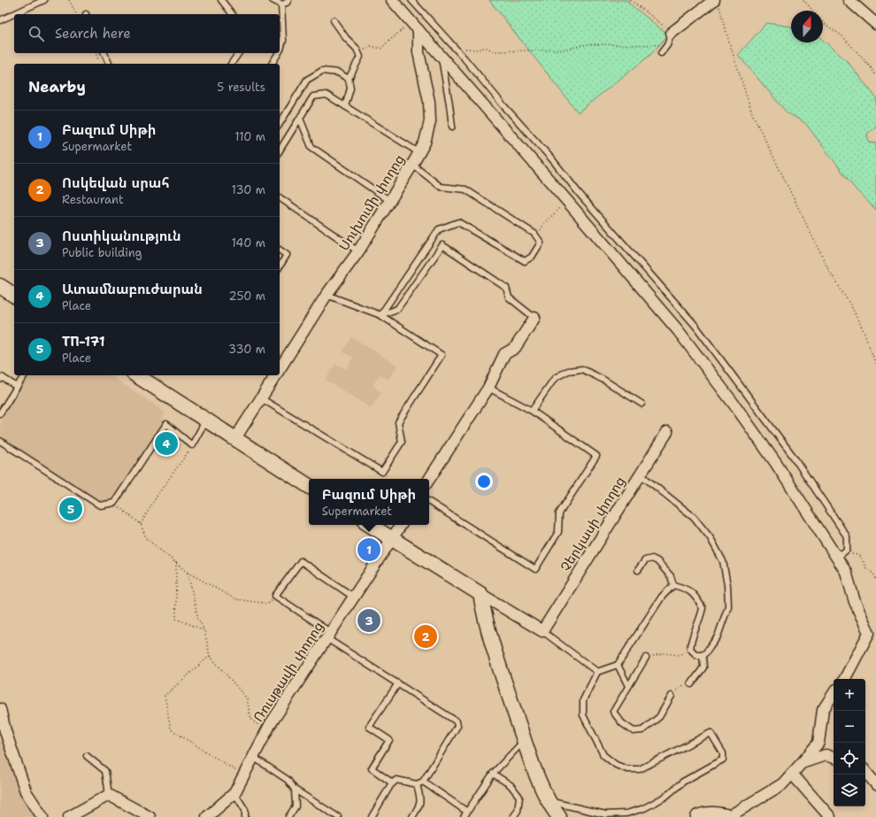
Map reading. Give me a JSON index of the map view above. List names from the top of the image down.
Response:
{
  "streets": {
    "street": ["Սուխումի փողոց", "Չերկասի փողոց", "Ռուսթավի փողոց"]
  },
  "north": "top",
  "page": {
    "search": "Search here",
    "heading": ["Nearby", "5 results"],
    "list": [
      {
        "mark": "1",
        "name": "Բազում Սիթի",
        "note": "Supermarket",
        "value": "110 m"
      },
      {
        "mark": "2",
        "name": "Ոսկեվան սրահ",
        "note": "Restaurant",
        "value": "130 m"
      },
      {
        "mark": "3",
        "name": "Ոստիկանություն",
        "note": "Public building",
        "value": "140 m"
      },
      {
        "mark": "4",
        "name": "Ատամնաբուժարան",
        "note": "Place",
        "value": "250 m"
      },
      {
        "mark": "5",
        "name": "ТП-171",
        "note": "Place",
        "value": "330 m"
      }
    ],
    "pins": [
      "4",
      "5",
      "1",
      "3",
      "2"
    ],
    "popup": ["Բազում Սիթի", "Supermarket"],
    "map_buttons": ["+", "−"]
  }
}
